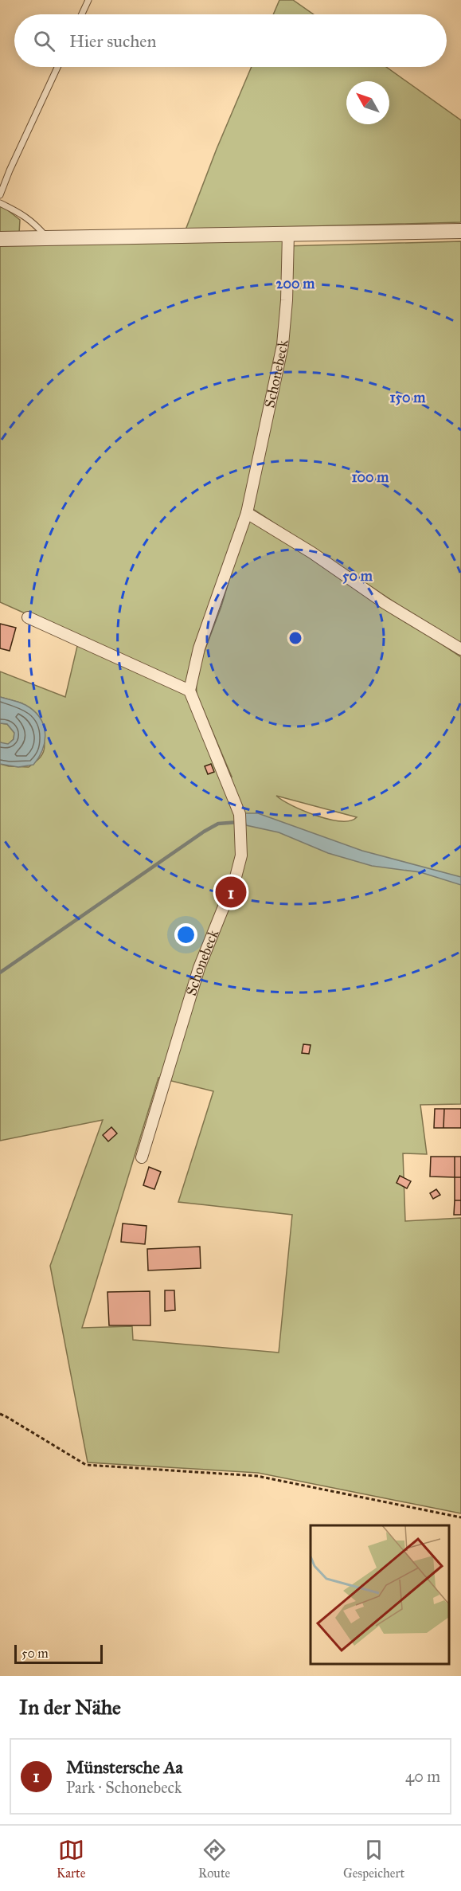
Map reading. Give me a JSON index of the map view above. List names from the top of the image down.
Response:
{
  "streets": {
    "street": ["Schonebeck"]
  },
  "scale_bar": "50 m",
  "north": "top left",
  "page": {
    "search": "Hier suchen",
    "pins": "1",
    "scale": "50 m",
    "heading": "In der Nähe",
    "list": [
      {
        "mark": "1",
        "name": "Münstersche Aa",
        "note": "Park · Schonebeck",
        "value": "40 m"
      }
    ],
    "nav": ["Karte", "Route", "Gespeichert"]
  },
  "rings": [
    "200 m",
    "150 m",
    "100 m",
    "50 m"
  ]
}
